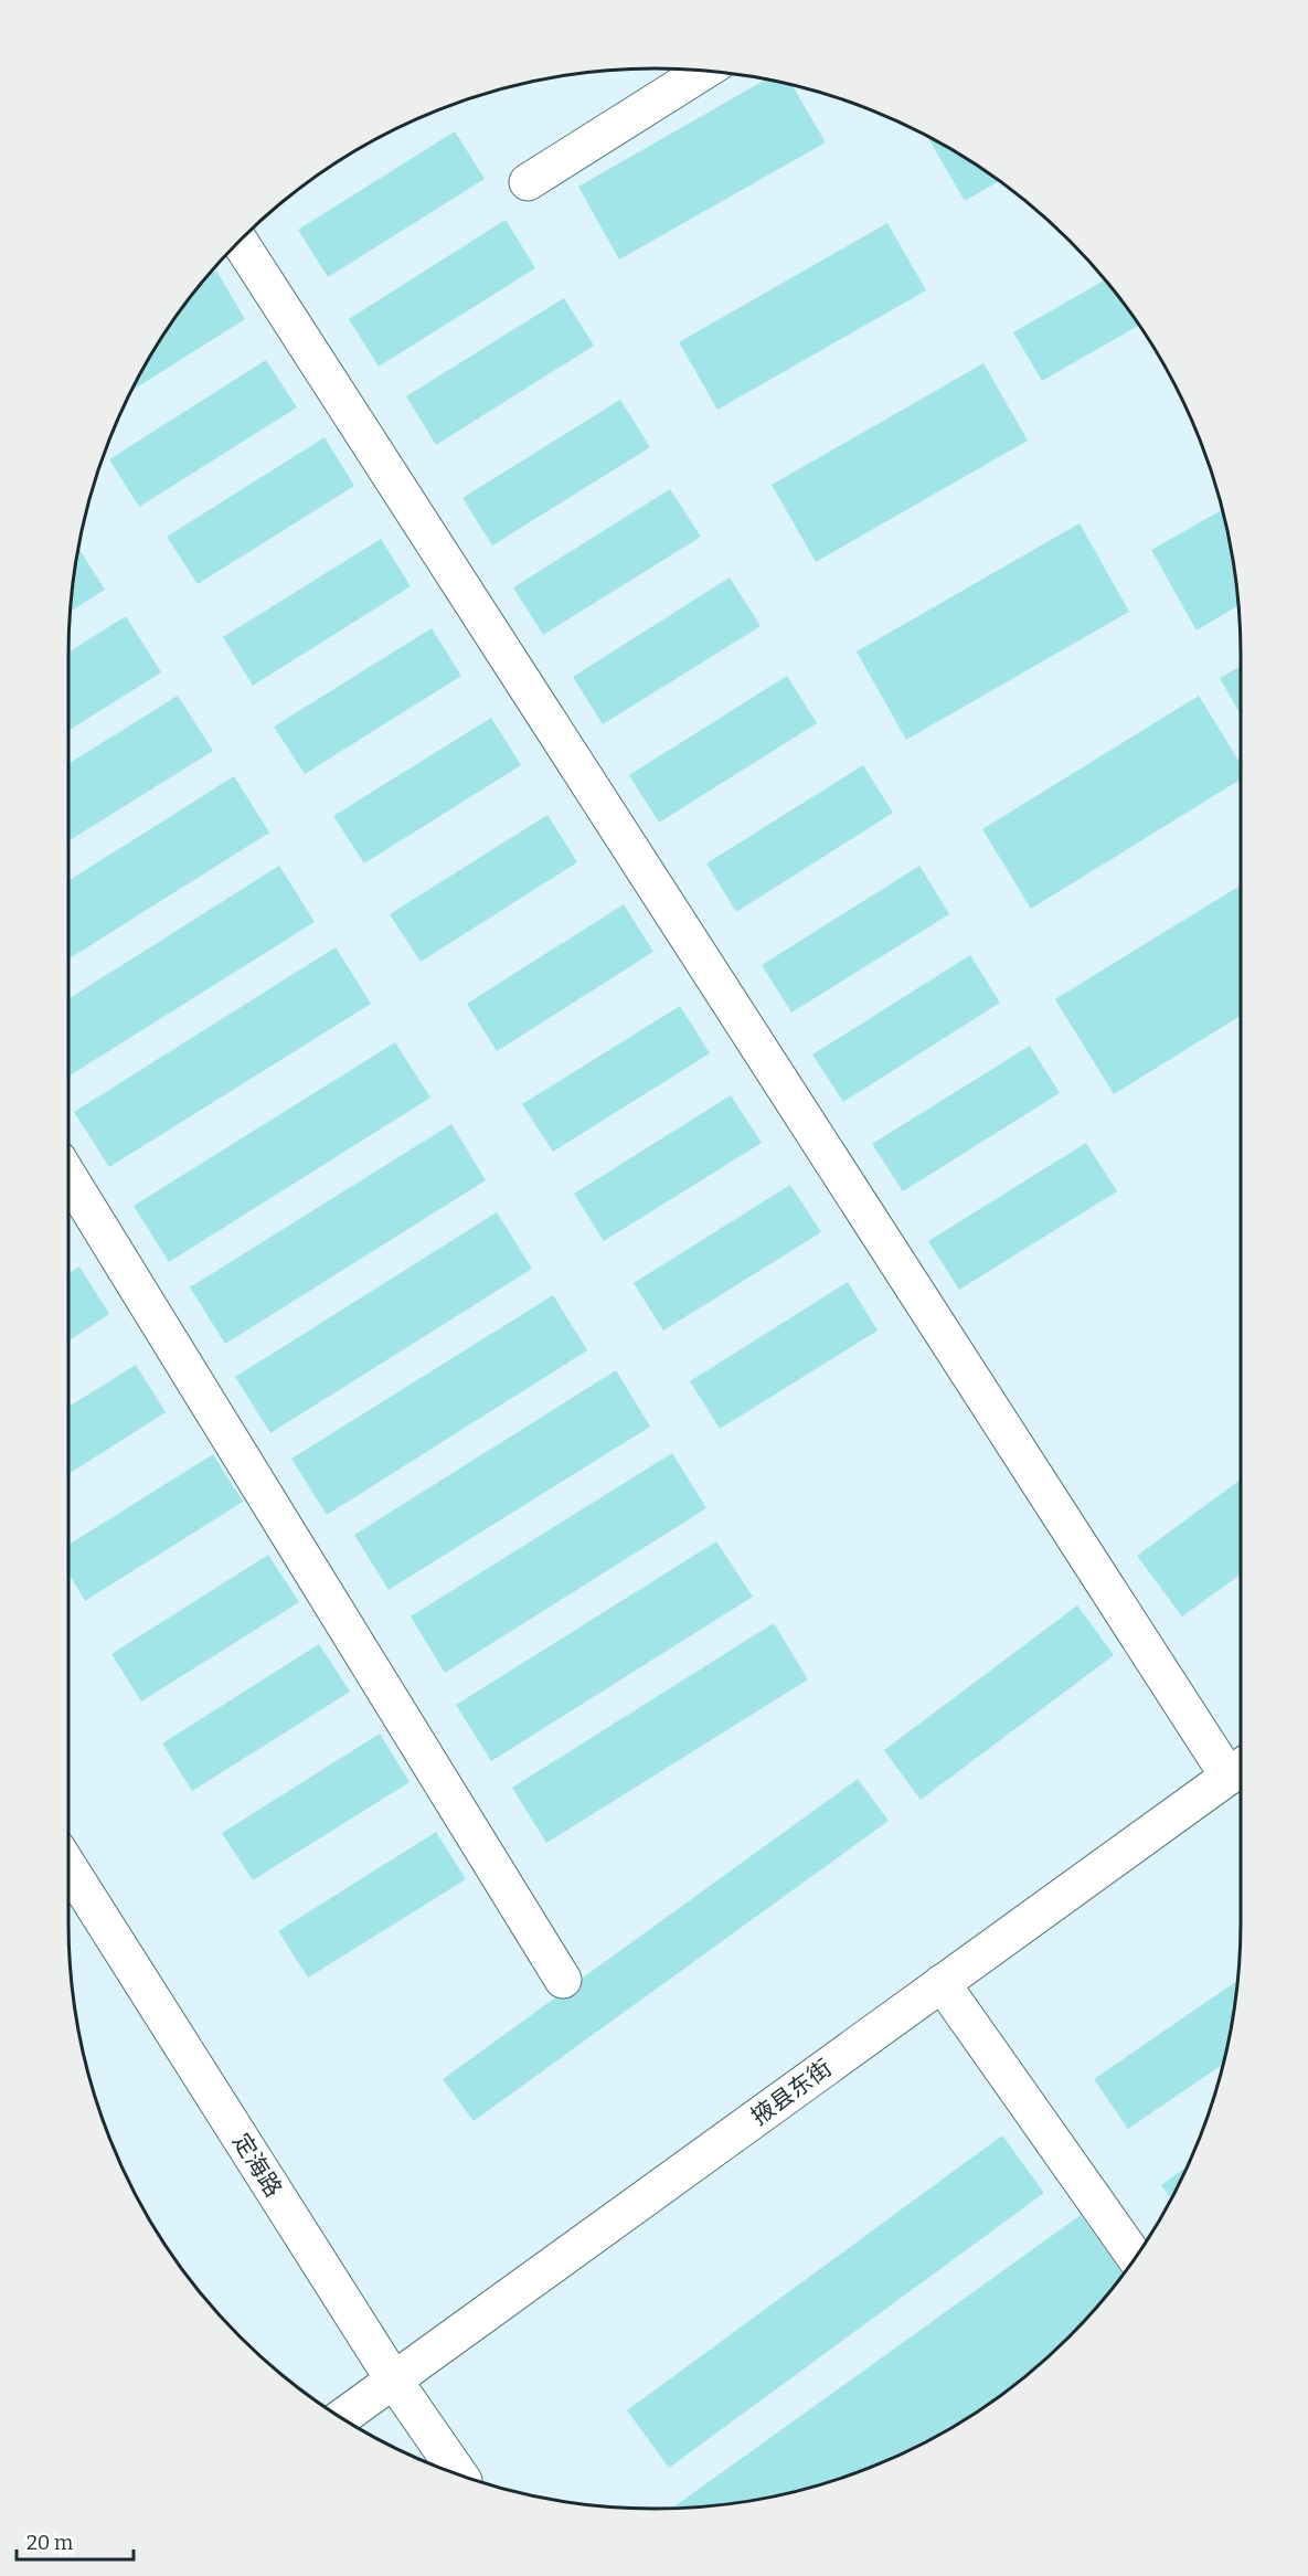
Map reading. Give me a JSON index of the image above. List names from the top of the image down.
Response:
{
  "streets": {
    "street": ["掖县东街", "定海路"]
  },
  "crossings": [
    ["掖县东街", "定海路"]
  ],
  "scale_bar": "20 m"
}
